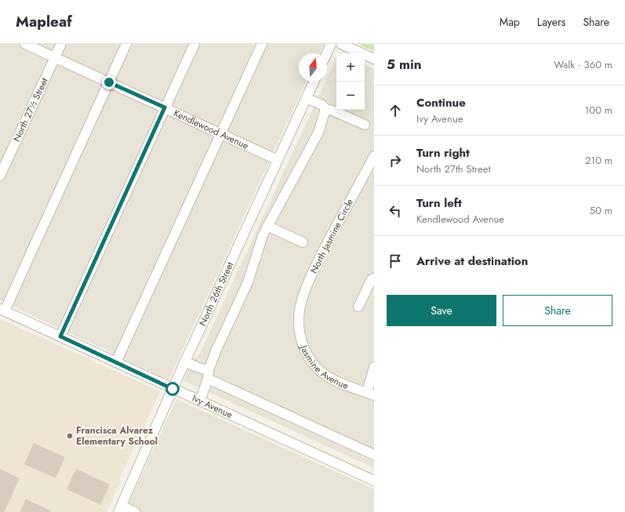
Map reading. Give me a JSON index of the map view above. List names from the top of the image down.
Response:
{
  "streets": {
    "street": [
      "North 27½ Street",
      "Kendlewood Avenue",
      "North Jasmine Circle",
      "North 26th Street",
      "Jasmine Avenue",
      "Ivy Avenue"
    ]
  },
  "crossings": [
    ["North 27½ Street", "Kendlewood Avenue"],
    ["Kendlewood Avenue", "North 26th Street"],
    ["North Jasmine Circle", "Jasmine Avenue"],
    ["North 26th Street", "Ivy Avenue"]
  ],
  "places": ["Francisca Alvarez Elementary School"],
  "north": "top",
  "page": {
    "header": "Mapleaf",
    "nav": ["Map", "Layers", "Share"],
    "heading": ["5 min", "Walk · 360 m"],
    "map_buttons": ["+", "−"],
    "list": [
      ["Continue", "Ivy Avenue", "100 m"],
      ["Turn right", "North 27th Street", "210 m"],
      ["Turn left", "Kendlewood Avenue", "50 m"],
      "Arrive at destination"
    ],
    "buttons": ["Save", "Share"]
  }
}
